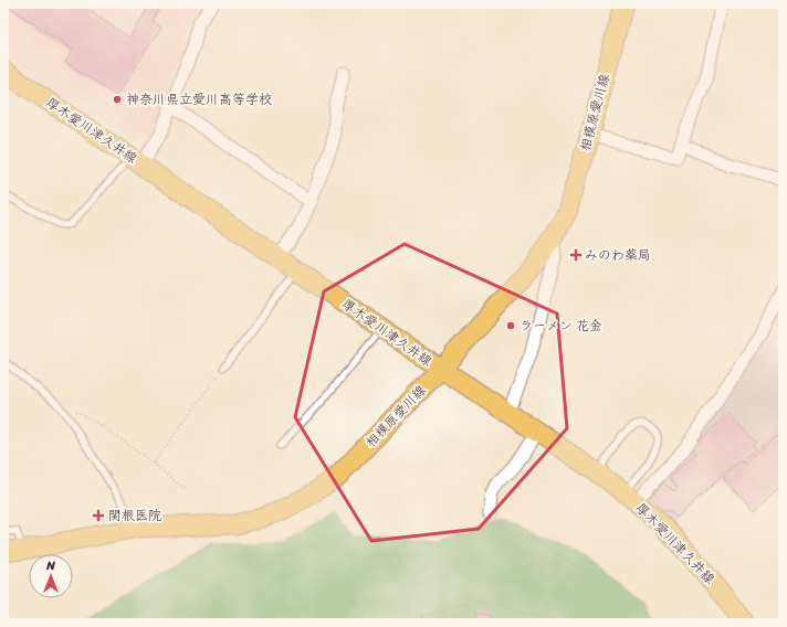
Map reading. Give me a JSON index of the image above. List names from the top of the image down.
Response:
{
  "streets": {
    "main road": ["相模原愛川線", "厚木愛川津久井線"]
  },
  "crossings": [
    ["相模原愛川線", "厚木愛川津久井線"]
  ],
  "places": {
    "other": ["神奈川県立愛川高等学校", "ラーメン 花金"],
    "health": ["みのわ薬局", "関根医院"]
  },
  "north": "top"
}
